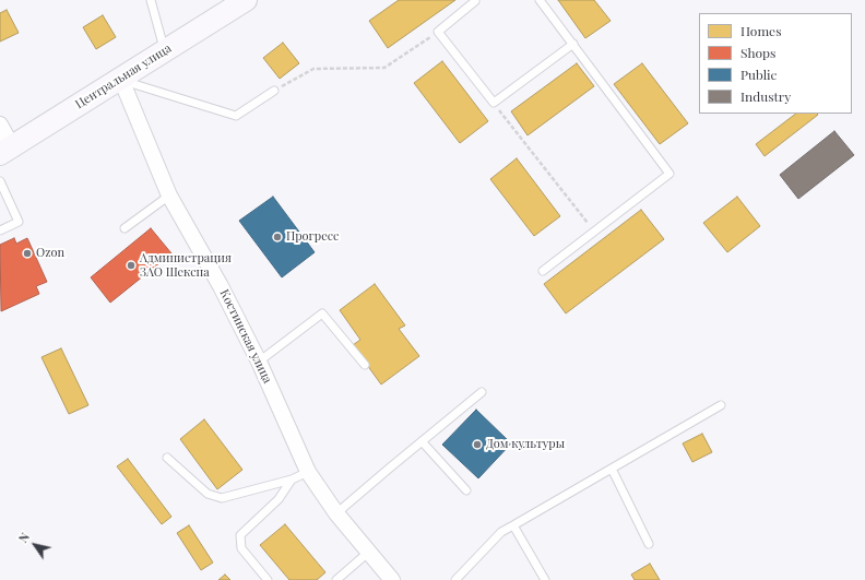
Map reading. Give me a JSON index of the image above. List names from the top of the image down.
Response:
{
  "streets": {
    "street": ["Центральная улица", "Костинская улица"]
  },
  "crossings": [
    ["Центральная улица", "Костинская улица"]
  ],
  "places": [
    "Прогресс",
    "Ozon",
    "Администрация ЗАО Шексна",
    "Дом культуры"
  ],
  "legend": [
    "Homes",
    "Shops",
    "Public",
    "Industry"
  ],
  "north": "top left"
}
